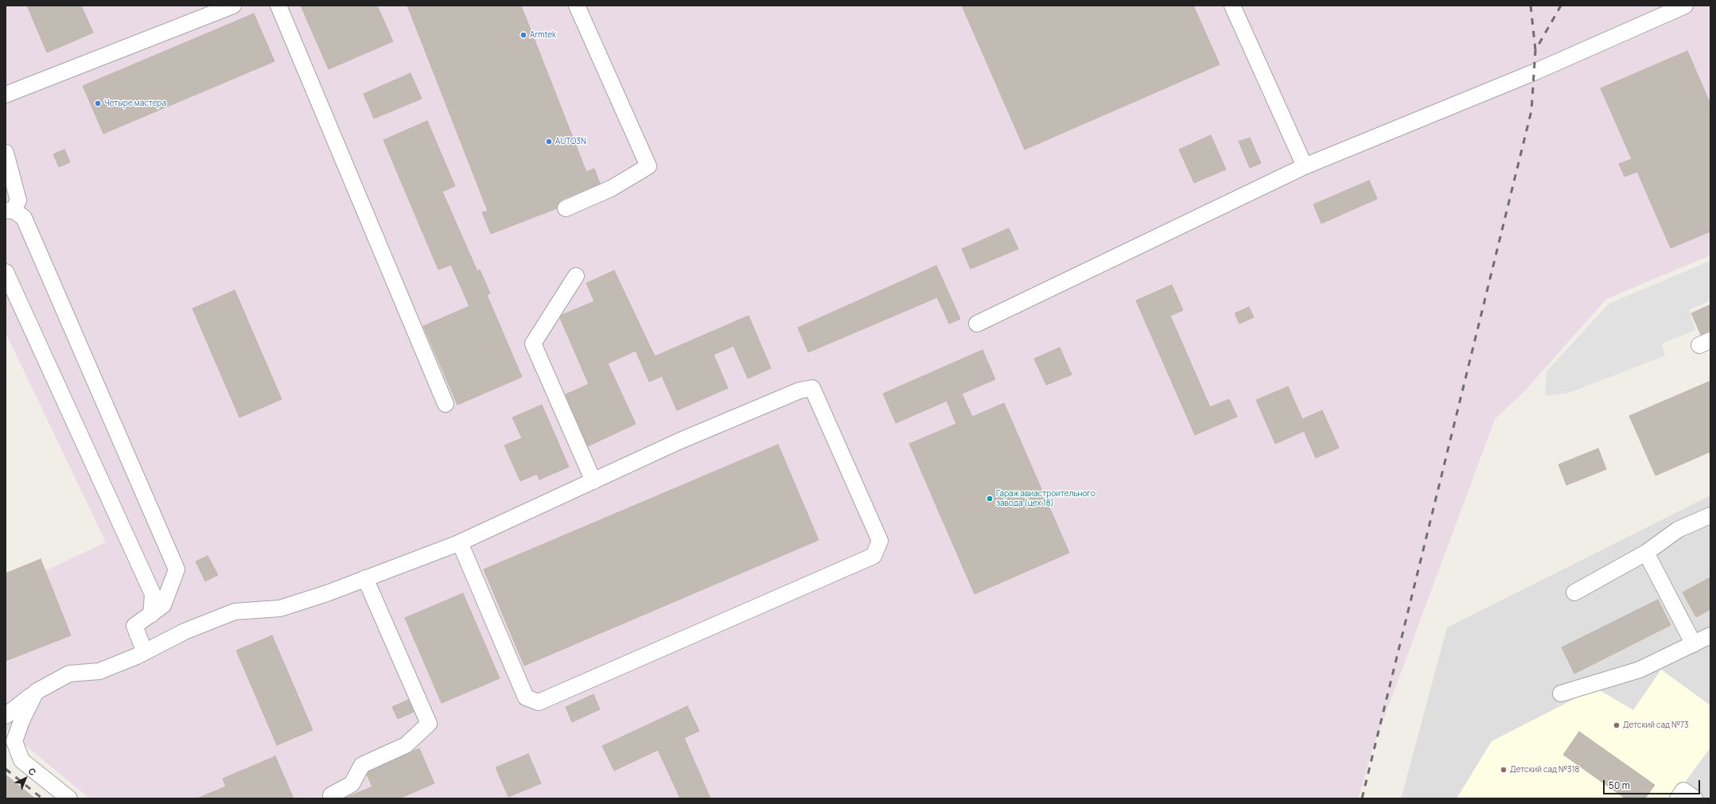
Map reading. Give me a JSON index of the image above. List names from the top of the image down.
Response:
{
  "places": [
    "Armtek",
    "Четыре мастера",
    "AUTO3N",
    "Гараж авиастроительного завода (цех 18)",
    "Детский сад №73",
    "Детский сад №318"
  ],
  "scale_bar": "50 m",
  "north": "top right"
}
